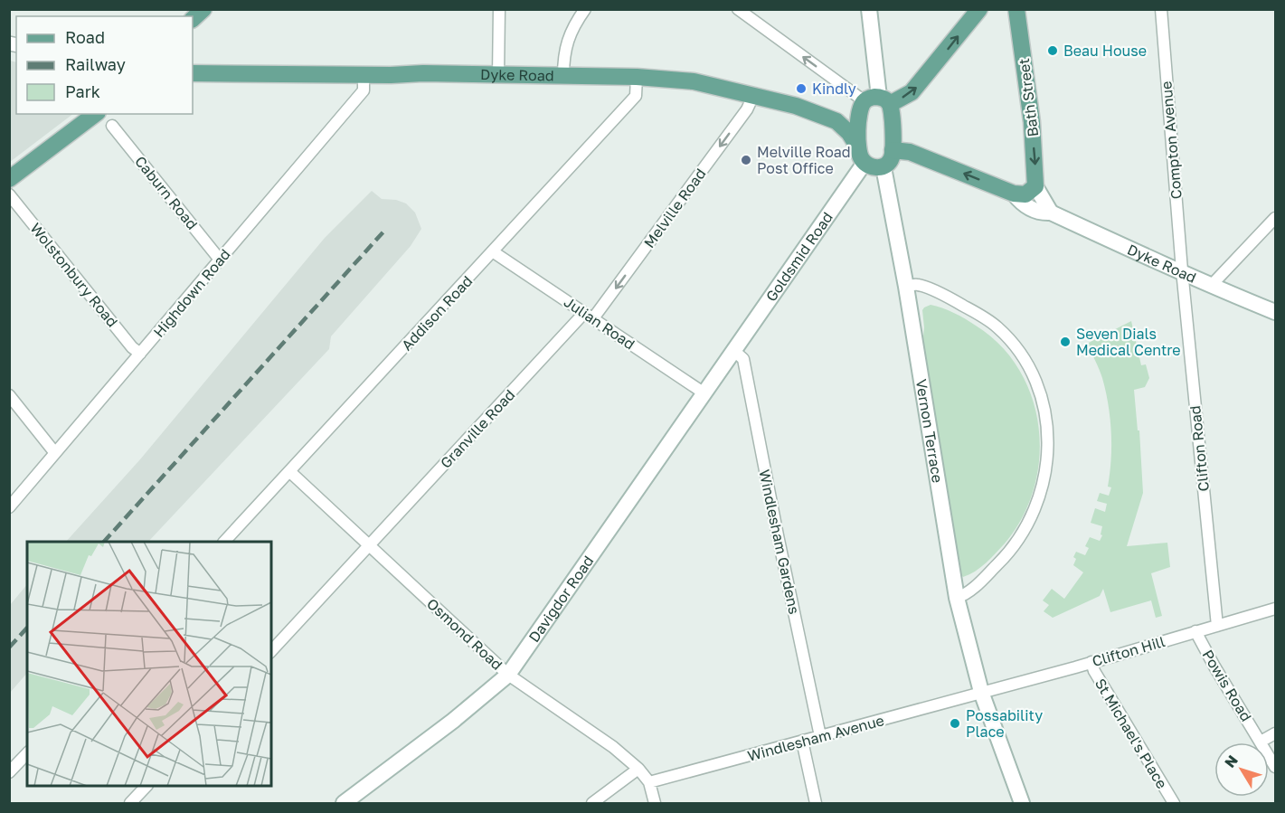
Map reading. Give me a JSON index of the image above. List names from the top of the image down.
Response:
{
  "streets": {
    "main road": [
      "Dyke Road",
      "Bath Street",
      "Goldsmid Road",
      "Vernon Terrace",
      "Davigdor Road"
    ],
    "street": [
      "Compton Avenue",
      "Caburn Road",
      "Melville Road",
      "Wolstonbury Road",
      "Highdown Road",
      "Addison Road",
      "Julian Road",
      "Granville Road",
      "Clifton Road",
      "Windlesham Gardens",
      "Osmond Road",
      "Clifton Hill",
      "Powis Road",
      "St Michael's Place",
      "Windlesham Avenue"
    ]
  },
  "crossings": [
    ["Dyke Road", "Compton Avenue"],
    ["Dyke Road", "Melville Road"],
    ["Dyke Road", "Goldsmid Road"],
    ["Dyke Road", "Highdown Road"],
    ["Dyke Road", "Addison Road"],
    ["Dyke Road", "Clifton Road"],
    ["Compton Avenue", "Clifton Road"],
    ["Caburn Road", "Highdown Road"],
    ["Melville Road", "Julian Road"],
    ["Melville Road", "Granville Road"],
    ["Goldsmid Road", "Windlesham Gardens"],
    ["Goldsmid Road", "Davigdor Road"],
    ["Wolstonbury Road", "Highdown Road"],
    ["Addison Road", "Julian Road"],
    ["Addison Road", "Osmond Road"],
    ["Julian Road", "Granville Road"],
    ["Julian Road", "Davigdor Road"],
    ["Granville Road", "Osmond Road"],
    ["Vernon Terrace", "Clifton Hill"],
    ["Vernon Terrace", "Windlesham Avenue"],
    ["Clifton Road", "Clifton Hill"],
    ["Windlesham Gardens", "Davigdor Road"],
    ["Windlesham Gardens", "Windlesham Avenue"],
    ["Davigdor Road", "Osmond Road"],
    ["Osmond Road", "Windlesham Avenue"],
    ["Clifton Hill", "Powis Road"],
    ["Clifton Hill", "St Michael's Place"],
    ["Clifton Hill", "Windlesham Avenue"]
  ],
  "one_way": ["Bath Street", "Melville Road"],
  "places": [
    "Beau House",
    "Kindly",
    "Melville Road Post Office",
    "Seven Dials Medical Centre",
    "Possability Place"
  ],
  "legend": ["Road", "Railway", "Park"],
  "north": "top left"
}
